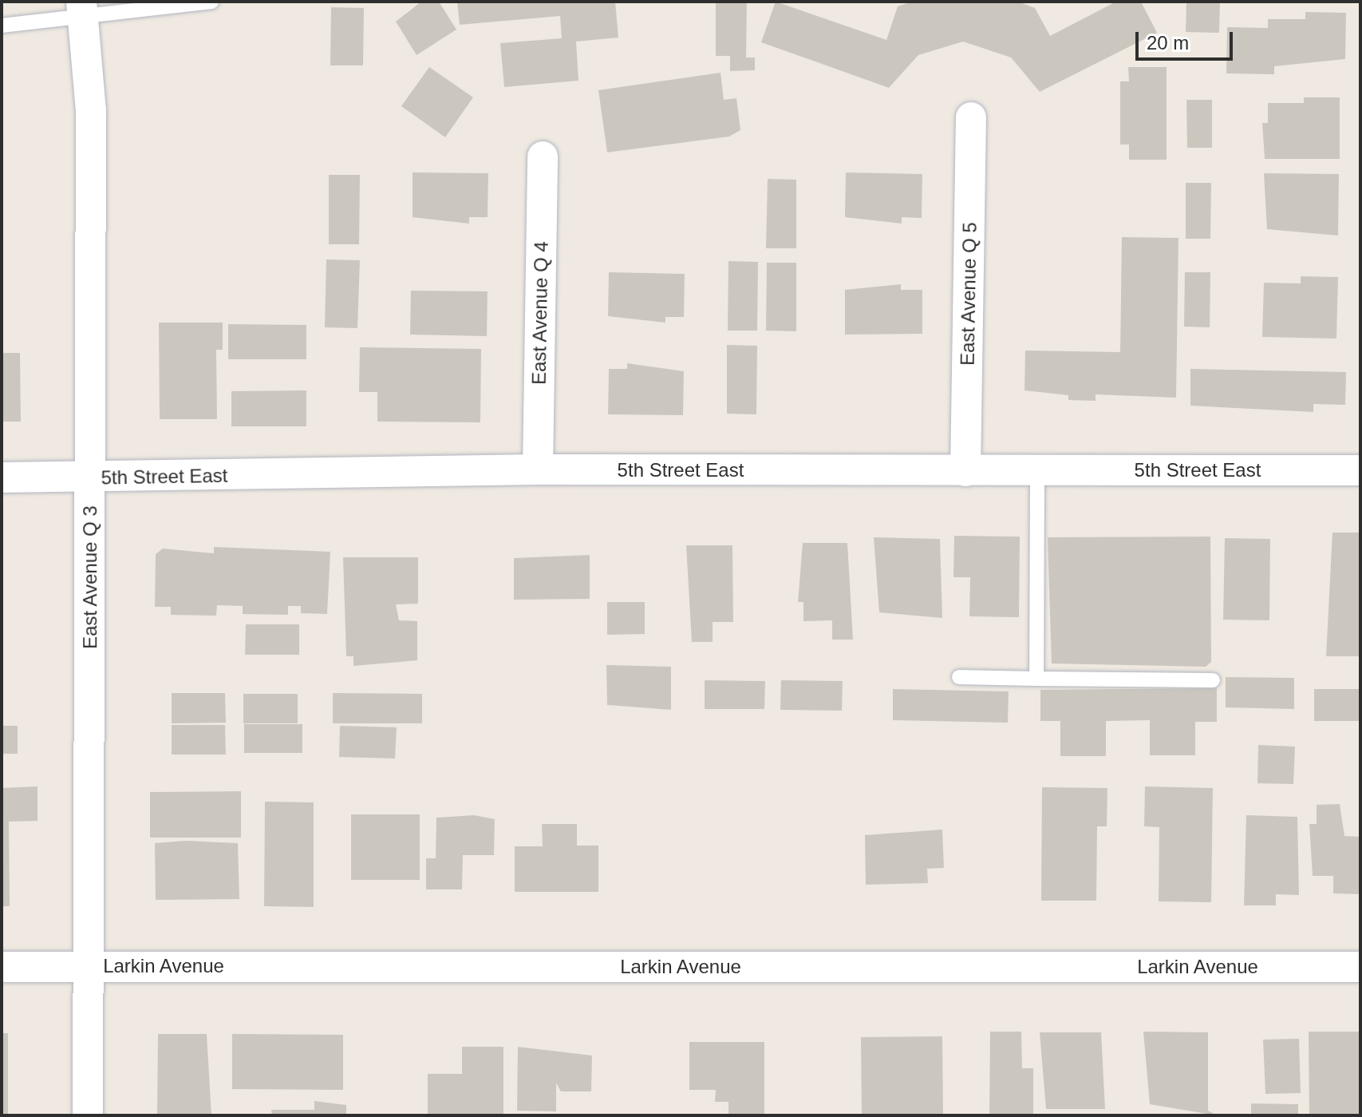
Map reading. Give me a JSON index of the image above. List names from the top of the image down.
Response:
{
  "streets": {
    "street": [
      "East Avenue Q 5",
      "East Avenue Q 4",
      "5th Street East",
      "East Avenue Q 3",
      "Larkin Avenue"
    ]
  },
  "crossings": [
    ["East Avenue Q 5", "5th Street East"],
    ["East Avenue Q 4", "5th Street East"],
    ["5th Street East", "East Avenue Q 3"],
    ["East Avenue Q 3", "Larkin Avenue"]
  ],
  "scale_bar": "20 m"
}
